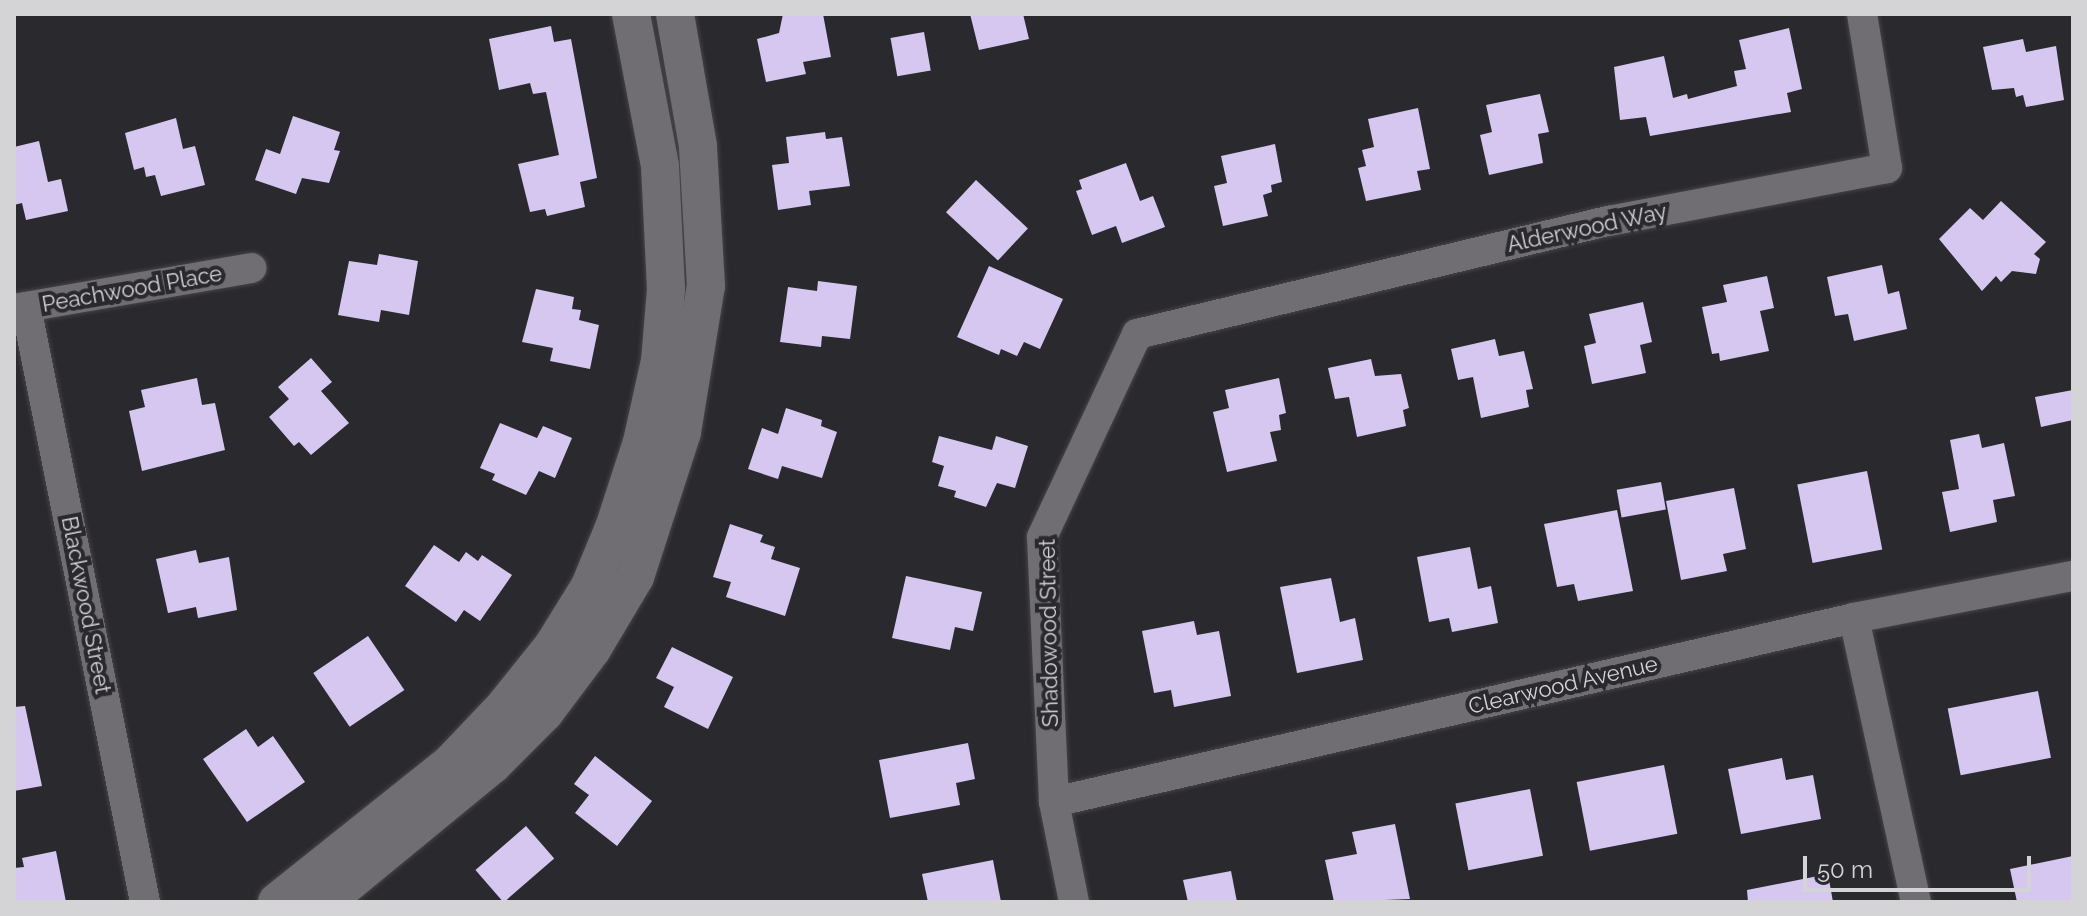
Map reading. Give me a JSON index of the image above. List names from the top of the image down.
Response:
{
  "streets": {
    "street": [
      "Alderwood Way",
      "Peachwood Place",
      "Blackwood Street",
      "Shadowood Street",
      "Clearwood Avenue"
    ]
  },
  "crossings": [
    ["Alderwood Way", "Shadowood Street"],
    ["Peachwood Place", "Blackwood Street"],
    ["Shadowood Street", "Clearwood Avenue"]
  ],
  "scale_bar": "50 m"
}
